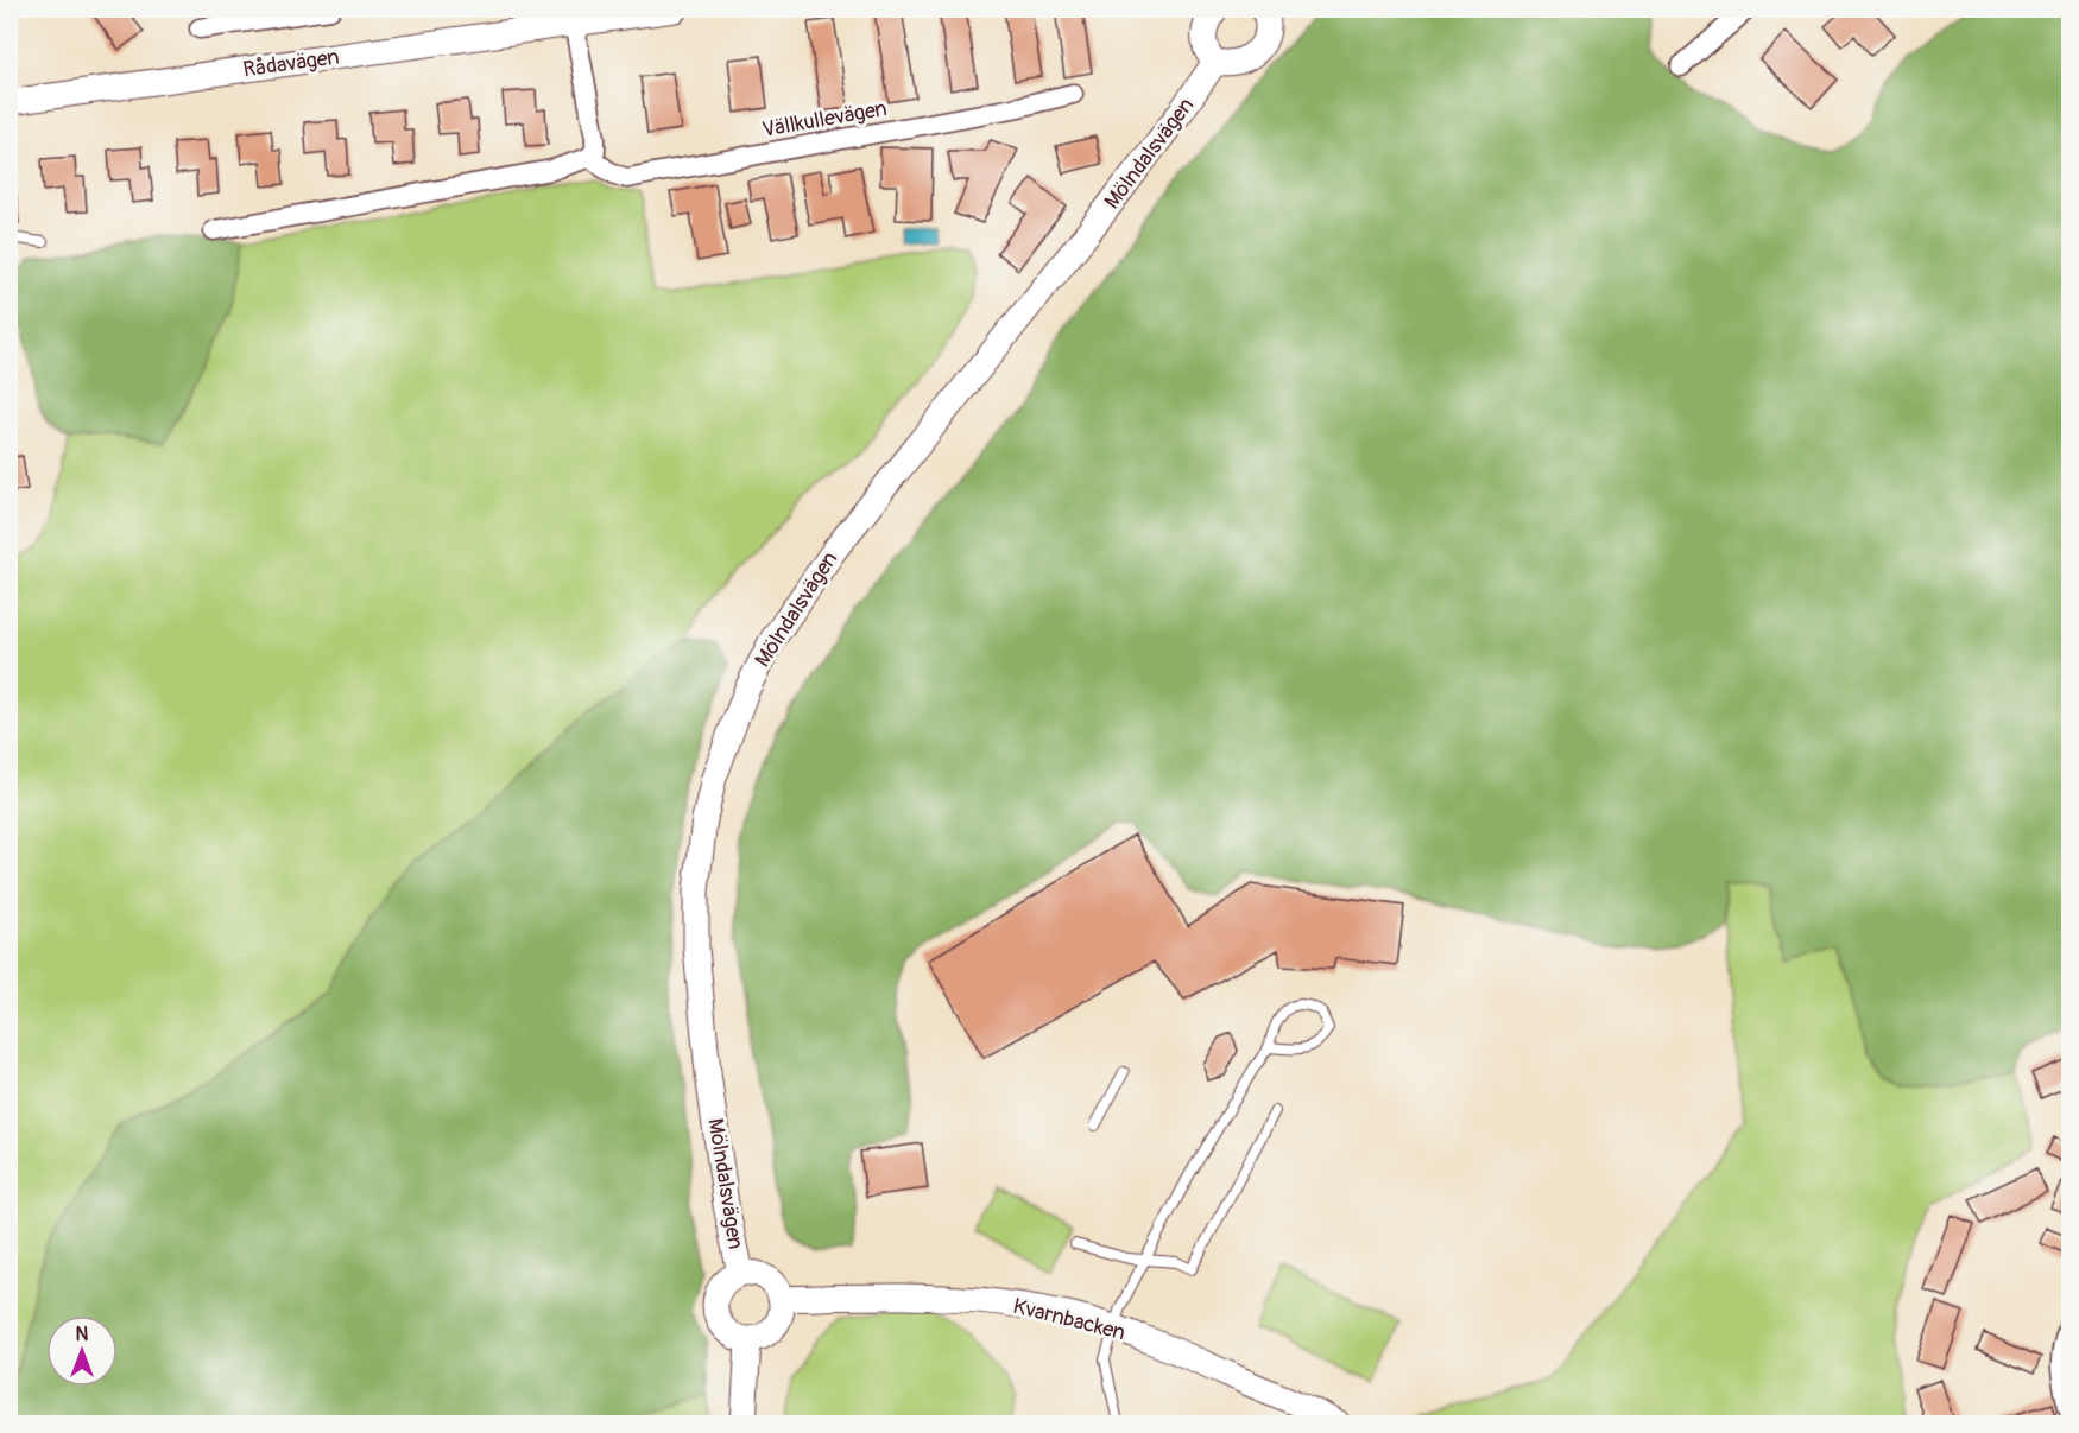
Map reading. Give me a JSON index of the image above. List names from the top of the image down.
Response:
{
  "streets": {
    "street": [
      "Rådavägen",
      "Vällkullevägen",
      "Mölndalsvägen",
      "Kvarnbacken"
    ]
  },
  "crossings": [
    ["Mölndalsvägen", "Kvarnbacken"]
  ],
  "north": "top"
}
